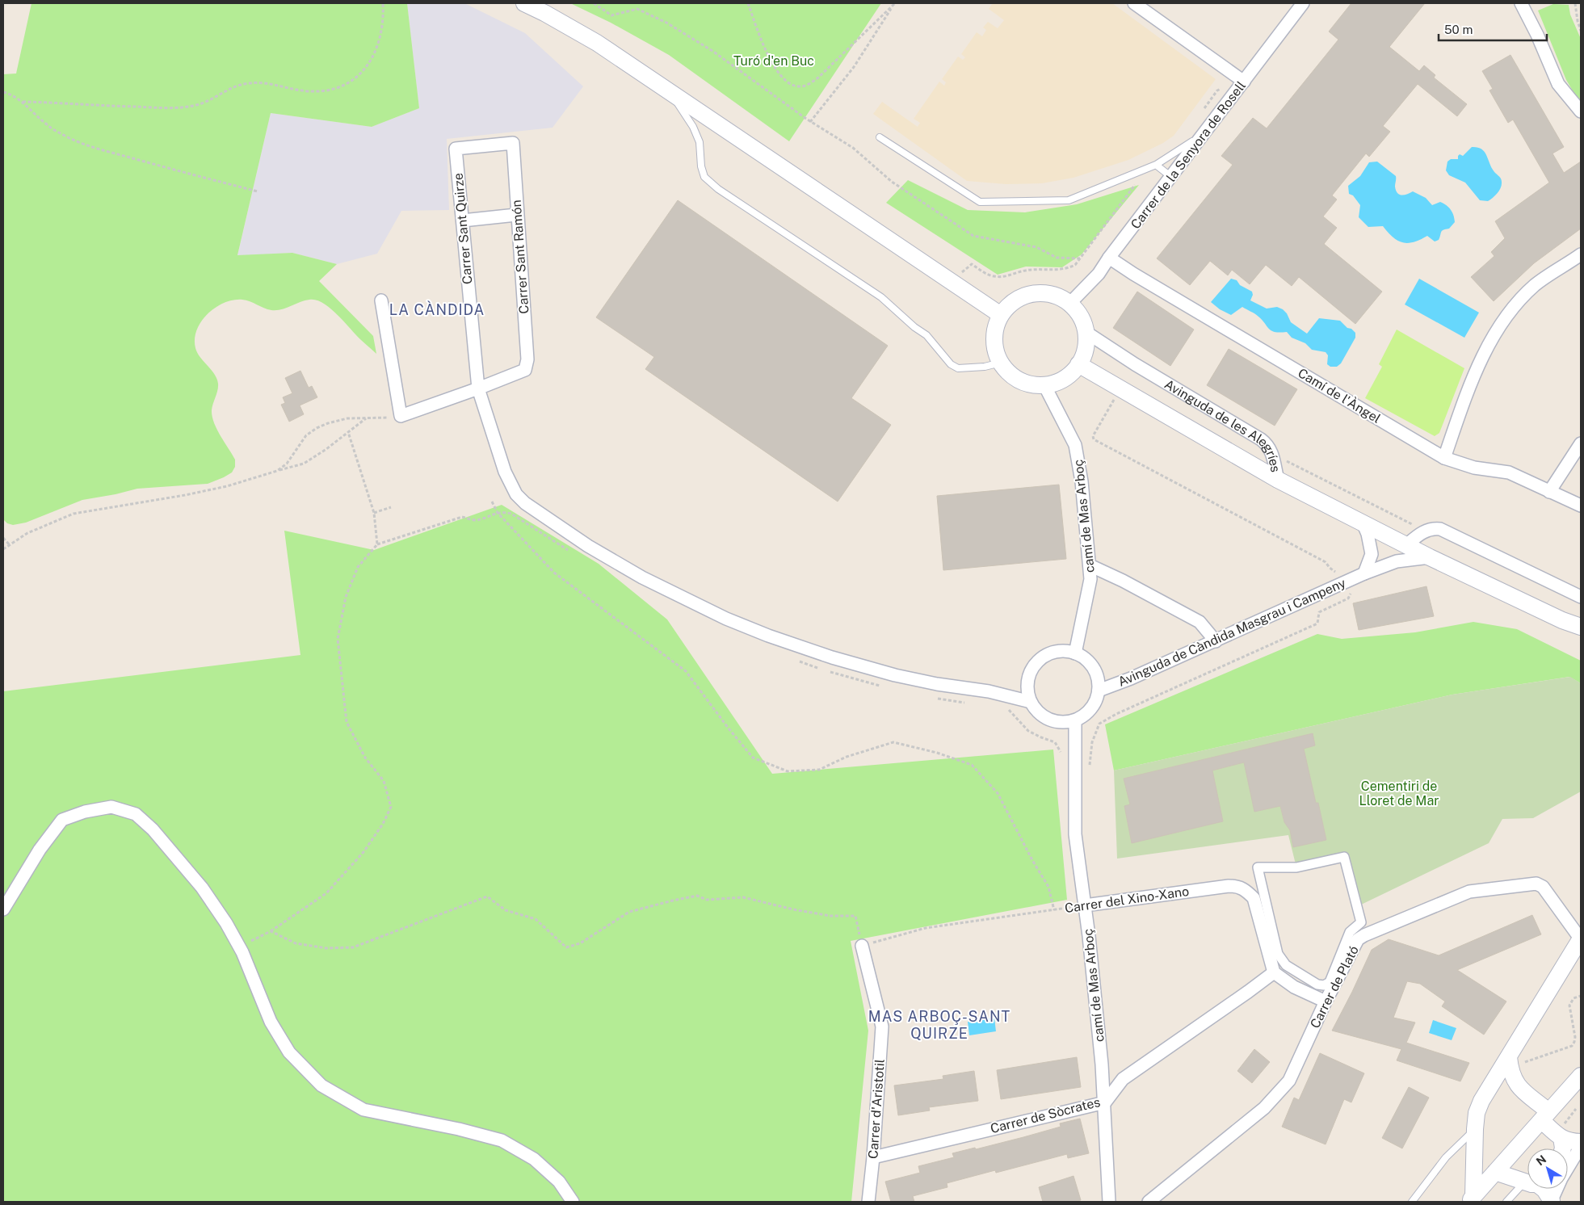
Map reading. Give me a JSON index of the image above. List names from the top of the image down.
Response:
{
  "streets": {
    "main road": ["Avinguda de les Alegríes"],
    "street": [
      "Carrer de la Senyora de Rosell",
      "Carrer Sant Quirze",
      "Carrer Sant Ramón",
      "Camí de l'Àngel",
      "camí de Mas Arboç",
      "Avinguda de Càndida Masgrau i Campeny",
      "Carrer del Xino-Xano",
      "Carrer de Plató",
      "Carrer d'Aristotil",
      "Carrer de Sòcrates"
    ]
  },
  "crossings": [
    ["Carrer de la Senyora de Rosell", "Camí de l'Àngel"],
    ["Carrer de la Senyora de Rosell", "Avinguda de les Alegríes"],
    ["Carrer de la Senyora de Rosell", "camí de Mas Arboç"],
    ["Carrer Sant Quirze", "Carrer Sant Ramón"],
    ["Avinguda de les Alegríes", "camí de Mas Arboç"],
    ["camí de Mas Arboç", "Avinguda de Càndida Masgrau i Campeny"],
    ["camí de Mas Arboç", "Carrer del Xino-Xano"],
    ["camí de Mas Arboç", "Carrer de Sòcrates"],
    ["Carrer del Xino-Xano", "Carrer d'Aristotil"],
    ["Carrer del Xino-Xano", "Carrer de Sòcrates"],
    ["Carrer d'Aristotil", "Carrer de Sòcrates"]
  ],
  "districts": ["LA CÀNDIDA", "MAS ARBOÇ-SANT QUIRZE"],
  "parks": ["Turó d'en Buc", "Cementiri de Lloret de Mar"],
  "scale_bar": "50 m",
  "north": "top left"
}
